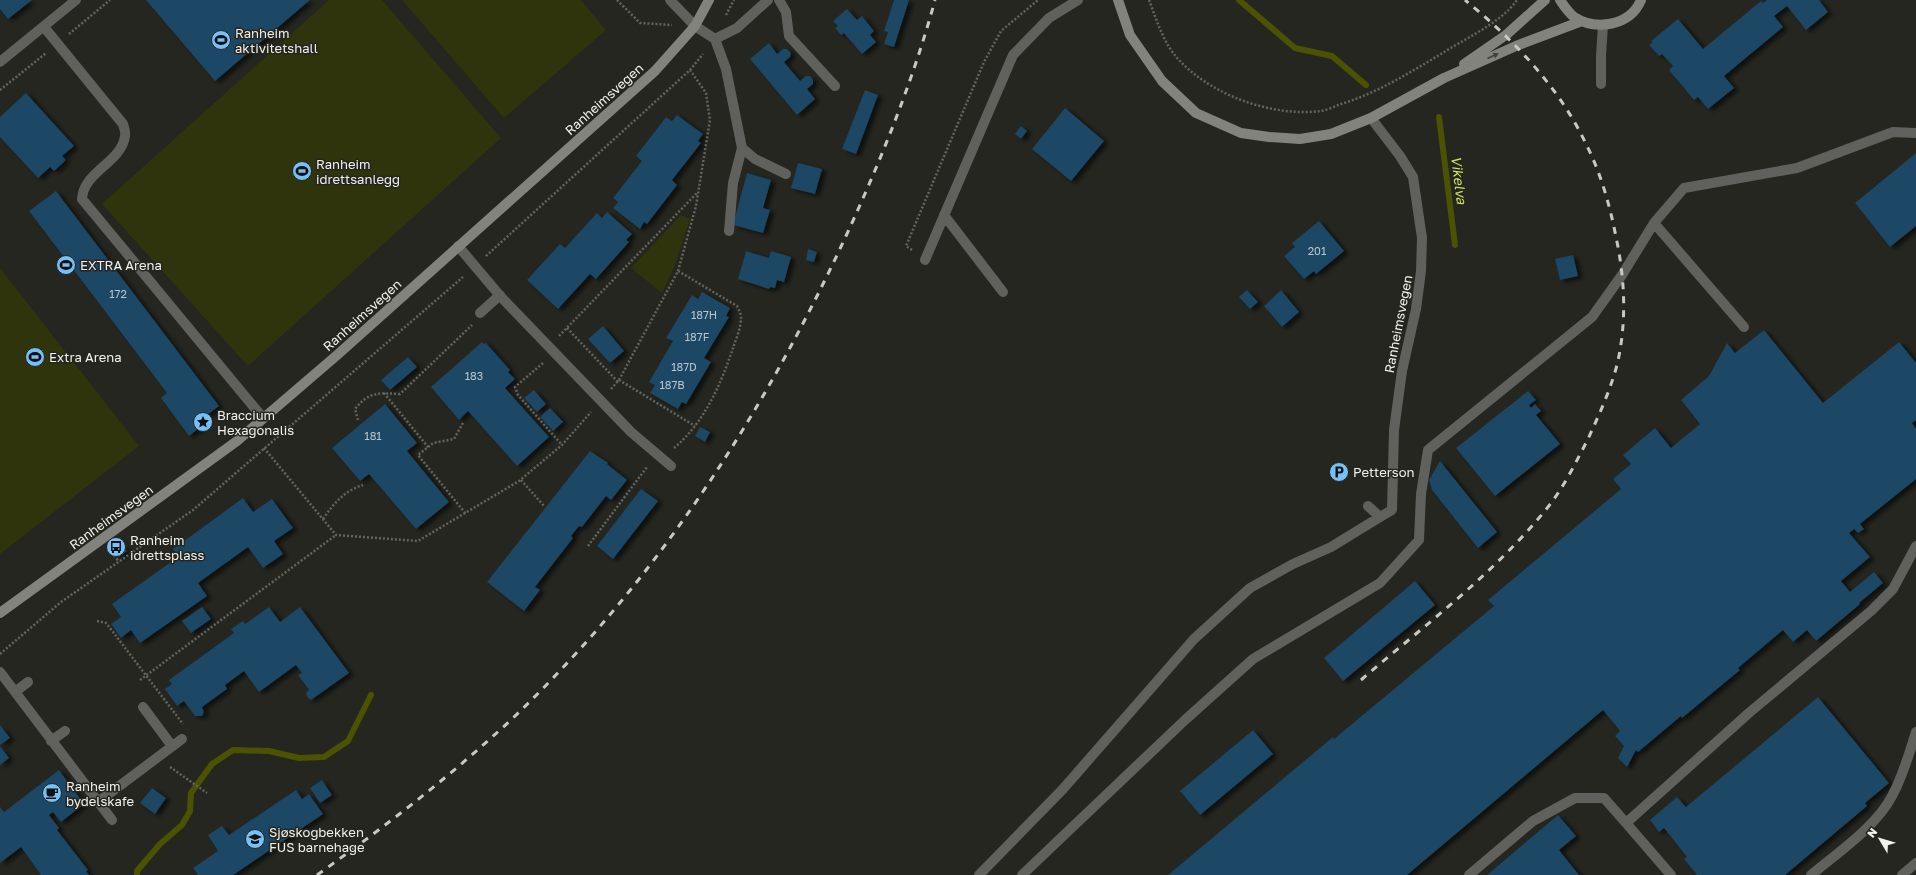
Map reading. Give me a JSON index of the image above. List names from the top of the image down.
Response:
{
  "streets": {
    "street": ["Ranheimsvegen"]
  },
  "water": ["Vikelva"],
  "places": {
    "sports": [
      "Ranheim aktivitetshall",
      "Ranheim idrettsanlegg",
      "EXTRA Arena",
      "Extra Arena"
    ],
    "place": ["Braccium Hexagonalis"],
    "parking": ["Petterson"],
    "bus stop": ["Ranheim idrettsplass"],
    "cafe": ["Ranheim bydelskafe"],
    "school or university": ["Sjøskogbekken FUS barnehage"]
  },
  "house_numbers": [
    "201",
    "172",
    "187H",
    "187F",
    "187D",
    "183",
    "187B",
    "181"
  ],
  "north": "top left"
}
